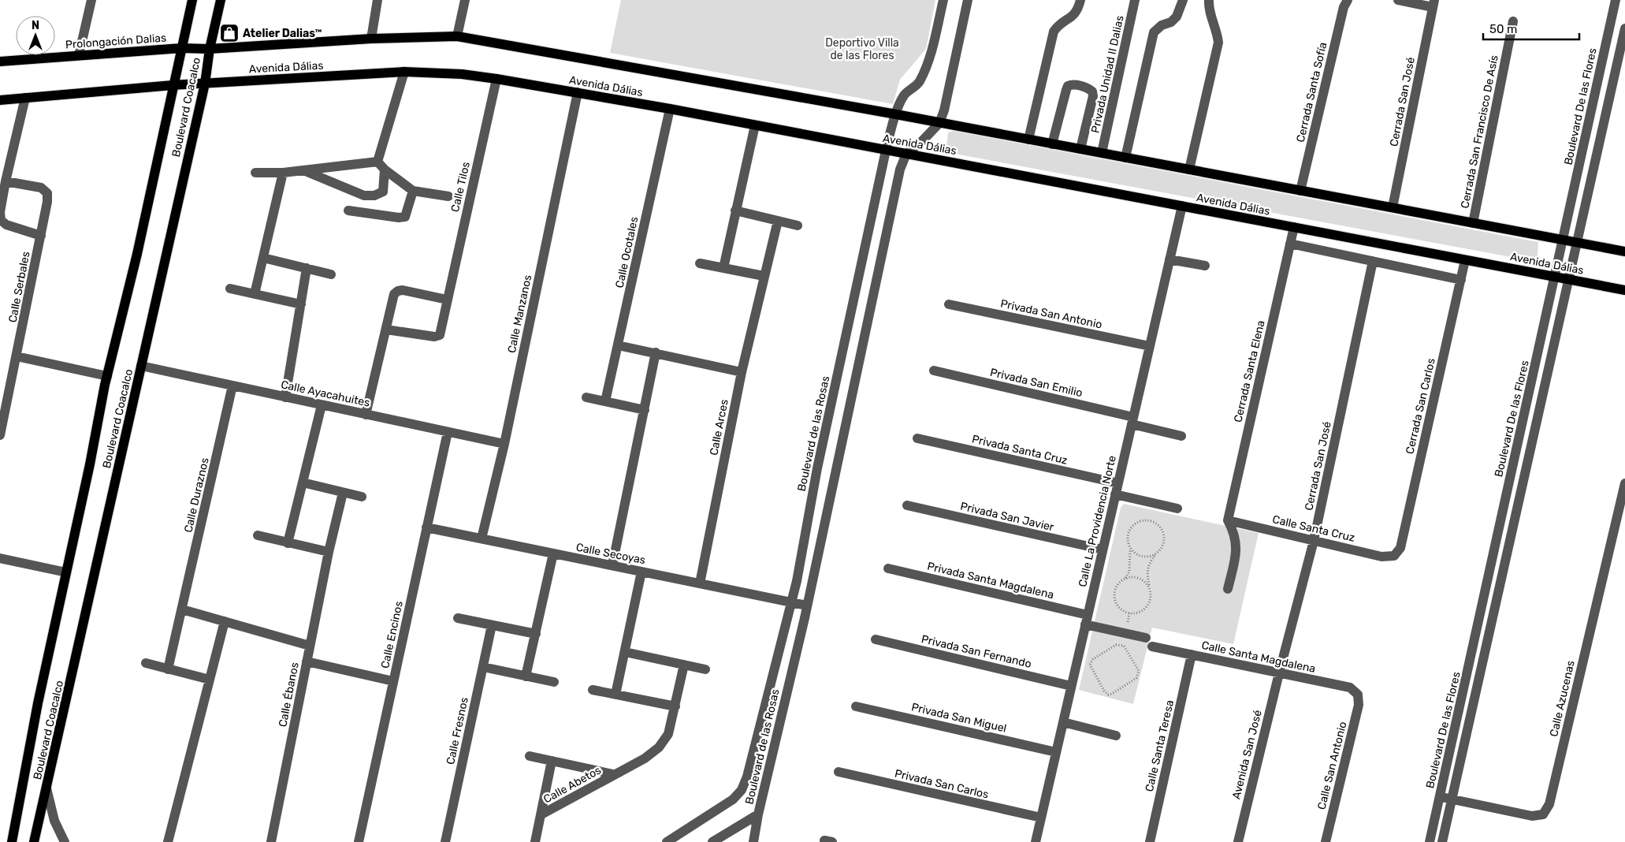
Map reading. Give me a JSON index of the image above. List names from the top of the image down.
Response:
{
  "streets": {
    "main road": ["Prolongación Dalias", "Avenida Dálias", "Boulevard Coacalco"],
    "street": [
      "Privada Unidad II Dalias",
      "Cerrada Santa Sofía",
      "Cerrada San José",
      "Boulevard De las Flores",
      "Cerrada San Francisco De Asís",
      "Calle Tilos",
      "Calle Ocotales",
      "Calle Serbales",
      "Calle Manzanos",
      "Privada San Antonio",
      "Cerrada Santa Elena",
      "Privada San Emilio",
      "Calle Ayacahuites",
      "Cerrada San Carlos",
      "Calle Arces",
      "Boulevard de las Rosas",
      "Privada Santa Cruz",
      "Calle Duraznos",
      "Privada San Javier",
      "Calle La Providencia Norte",
      "Calle Santa Cruz",
      "Calle Secoyas",
      "Privada Santa Magdalena",
      "Calle Encinos",
      "Privada San Fernando",
      "Calle Santa Magdalena",
      "Calle Ébanos",
      "Calle Azucenas",
      "Privada San Miguel",
      "Calle Fresnos",
      "Calle Santa Teresa",
      "Avenida San José",
      "Calle San Antonio",
      "Privada San Carlos",
      "Calle Abetos"
    ]
  },
  "crossings": [
    ["Prolongación Dalias", "Avenida Dálias"],
    ["Prolongación Dalias", "Boulevard Coacalco"],
    ["Avenida Dálias", "Privada Unidad II Dalias"],
    ["Avenida Dálias", "Cerrada Santa Sofía"],
    ["Avenida Dálias", "Cerrada San José"],
    ["Avenida Dálias", "Boulevard De las Flores"],
    ["Avenida Dálias", "Boulevard Coacalco"],
    ["Avenida Dálias", "Cerrada San Francisco De Asís"],
    ["Avenida Dálias", "Calle Tilos"],
    ["Avenida Dálias", "Calle Ocotales"],
    ["Avenida Dálias", "Calle Manzanos"],
    ["Avenida Dálias", "Cerrada Santa Elena"],
    ["Avenida Dálias", "Cerrada San Carlos"],
    ["Avenida Dálias", "Boulevard de las Rosas"],
    ["Avenida Dálias", "Calle La Providencia Norte"],
    ["Cerrada San José", "Calle Santa Cruz"],
    ["Cerrada San José", "Calle Santa Magdalena"],
    ["Cerrada San José", "Avenida San José"],
    ["Boulevard De las Flores", "Calle Azucenas"],
    ["Boulevard Coacalco", "Calle Ayacahuites"],
    ["Calle Manzanos", "Calle Ayacahuites"],
    ["Calle Manzanos", "Calle Secoyas"],
    ["Privada San Antonio", "Calle La Providencia Norte"],
    ["Cerrada Santa Elena", "Calle Santa Cruz"],
    ["Privada San Emilio", "Calle La Providencia Norte"],
    ["Calle Ayacahuites", "Calle Duraznos"],
    ["Calle Ayacahuites", "Calle Encinos"],
    ["Cerrada San Carlos", "Calle Santa Cruz"],
    ["Calle Arces", "Calle Secoyas"],
    ["Boulevard de las Rosas", "Calle Secoyas"],
    ["Privada Santa Cruz", "Calle La Providencia Norte"],
    ["Privada San Javier", "Calle La Providencia Norte"],
    ["Calle La Providencia Norte", "Privada Santa Magdalena"],
    ["Calle La Providencia Norte", "Privada San Fernando"],
    ["Calle La Providencia Norte", "Privada San Miguel"],
    ["Calle La Providencia Norte", "Privada San Carlos"],
    ["Calle Secoyas", "Calle Encinos"],
    ["Calle Santa Magdalena", "Calle Santa Teresa"],
    ["Calle Santa Magdalena", "Avenida San José"],
    ["Calle Santa Magdalena", "Calle San Antonio"]
  ],
  "parks": ["Deportivo Villa de las Flores"],
  "places": {
    "shop": ["Atelier Dalias™"]
  },
  "scale_bar": "50 m",
  "north": "top"
}
